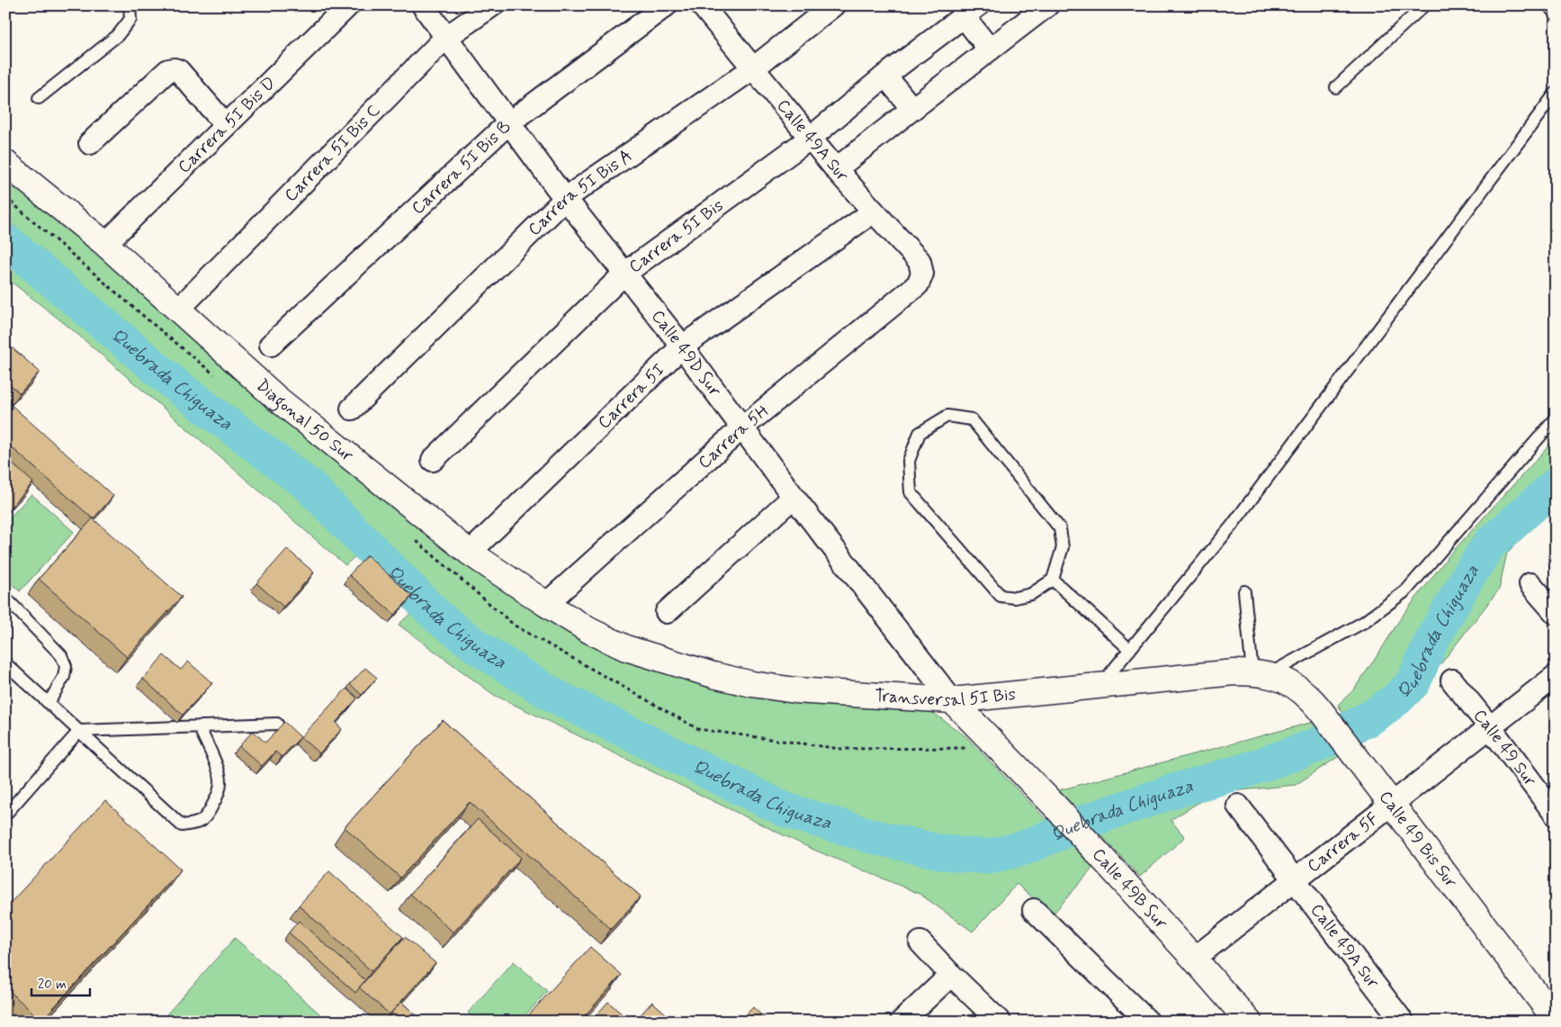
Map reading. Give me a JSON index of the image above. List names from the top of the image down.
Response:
{
  "streets": {
    "street": [
      "Carrera 5I Bis D",
      "Calle 49A Sur",
      "Carrera 5I Bis C",
      "Carrera 5I Bis B",
      "Carrera 5I Bis A",
      "Carrera 5I Bis",
      "Calle 49D Sur",
      "Carrera 5I",
      "Diagonal 50 Sur",
      "Carrera 5H",
      "Transversal 5I Bis",
      "Calle 49 Sur",
      "Calle 49 Bis Sur",
      "Carrera 5F",
      "Calle 49B Sur"
    ]
  },
  "crossings": [
    ["Carrera 5I Bis D", "Diagonal 50 Sur"],
    ["Calle 49A Sur", "Carrera 5I Bis A"],
    ["Calle 49A Sur", "Carrera 5I Bis"],
    ["Calle 49A Sur", "Carrera 5I"],
    ["Calle 49A Sur", "Carrera 5H"],
    ["Calle 49A Sur", "Carrera 5F"],
    ["Carrera 5I Bis C", "Calle 49D Sur"],
    ["Carrera 5I Bis C", "Diagonal 50 Sur"],
    ["Carrera 5I Bis B", "Calle 49D Sur"],
    ["Carrera 5I Bis A", "Calle 49D Sur"],
    ["Carrera 5I Bis", "Calle 49D Sur"],
    ["Calle 49D Sur", "Carrera 5I"],
    ["Calle 49D Sur", "Carrera 5H"],
    ["Calle 49D Sur", "Transversal 5I Bis"],
    ["Calle 49D Sur", "Calle 49B Sur"],
    ["Carrera 5I", "Diagonal 50 Sur"],
    ["Diagonal 50 Sur", "Carrera 5H"],
    ["Diagonal 50 Sur", "Transversal 5I Bis"],
    ["Transversal 5I Bis", "Calle 49 Bis Sur"],
    ["Transversal 5I Bis", "Calle 49B Sur"],
    ["Calle 49 Sur", "Carrera 5F"],
    ["Calle 49 Bis Sur", "Carrera 5F"],
    ["Carrera 5F", "Calle 49B Sur"]
  ],
  "water": ["Quebrada Chiguaza"],
  "scale_bar": "20 m"
}
